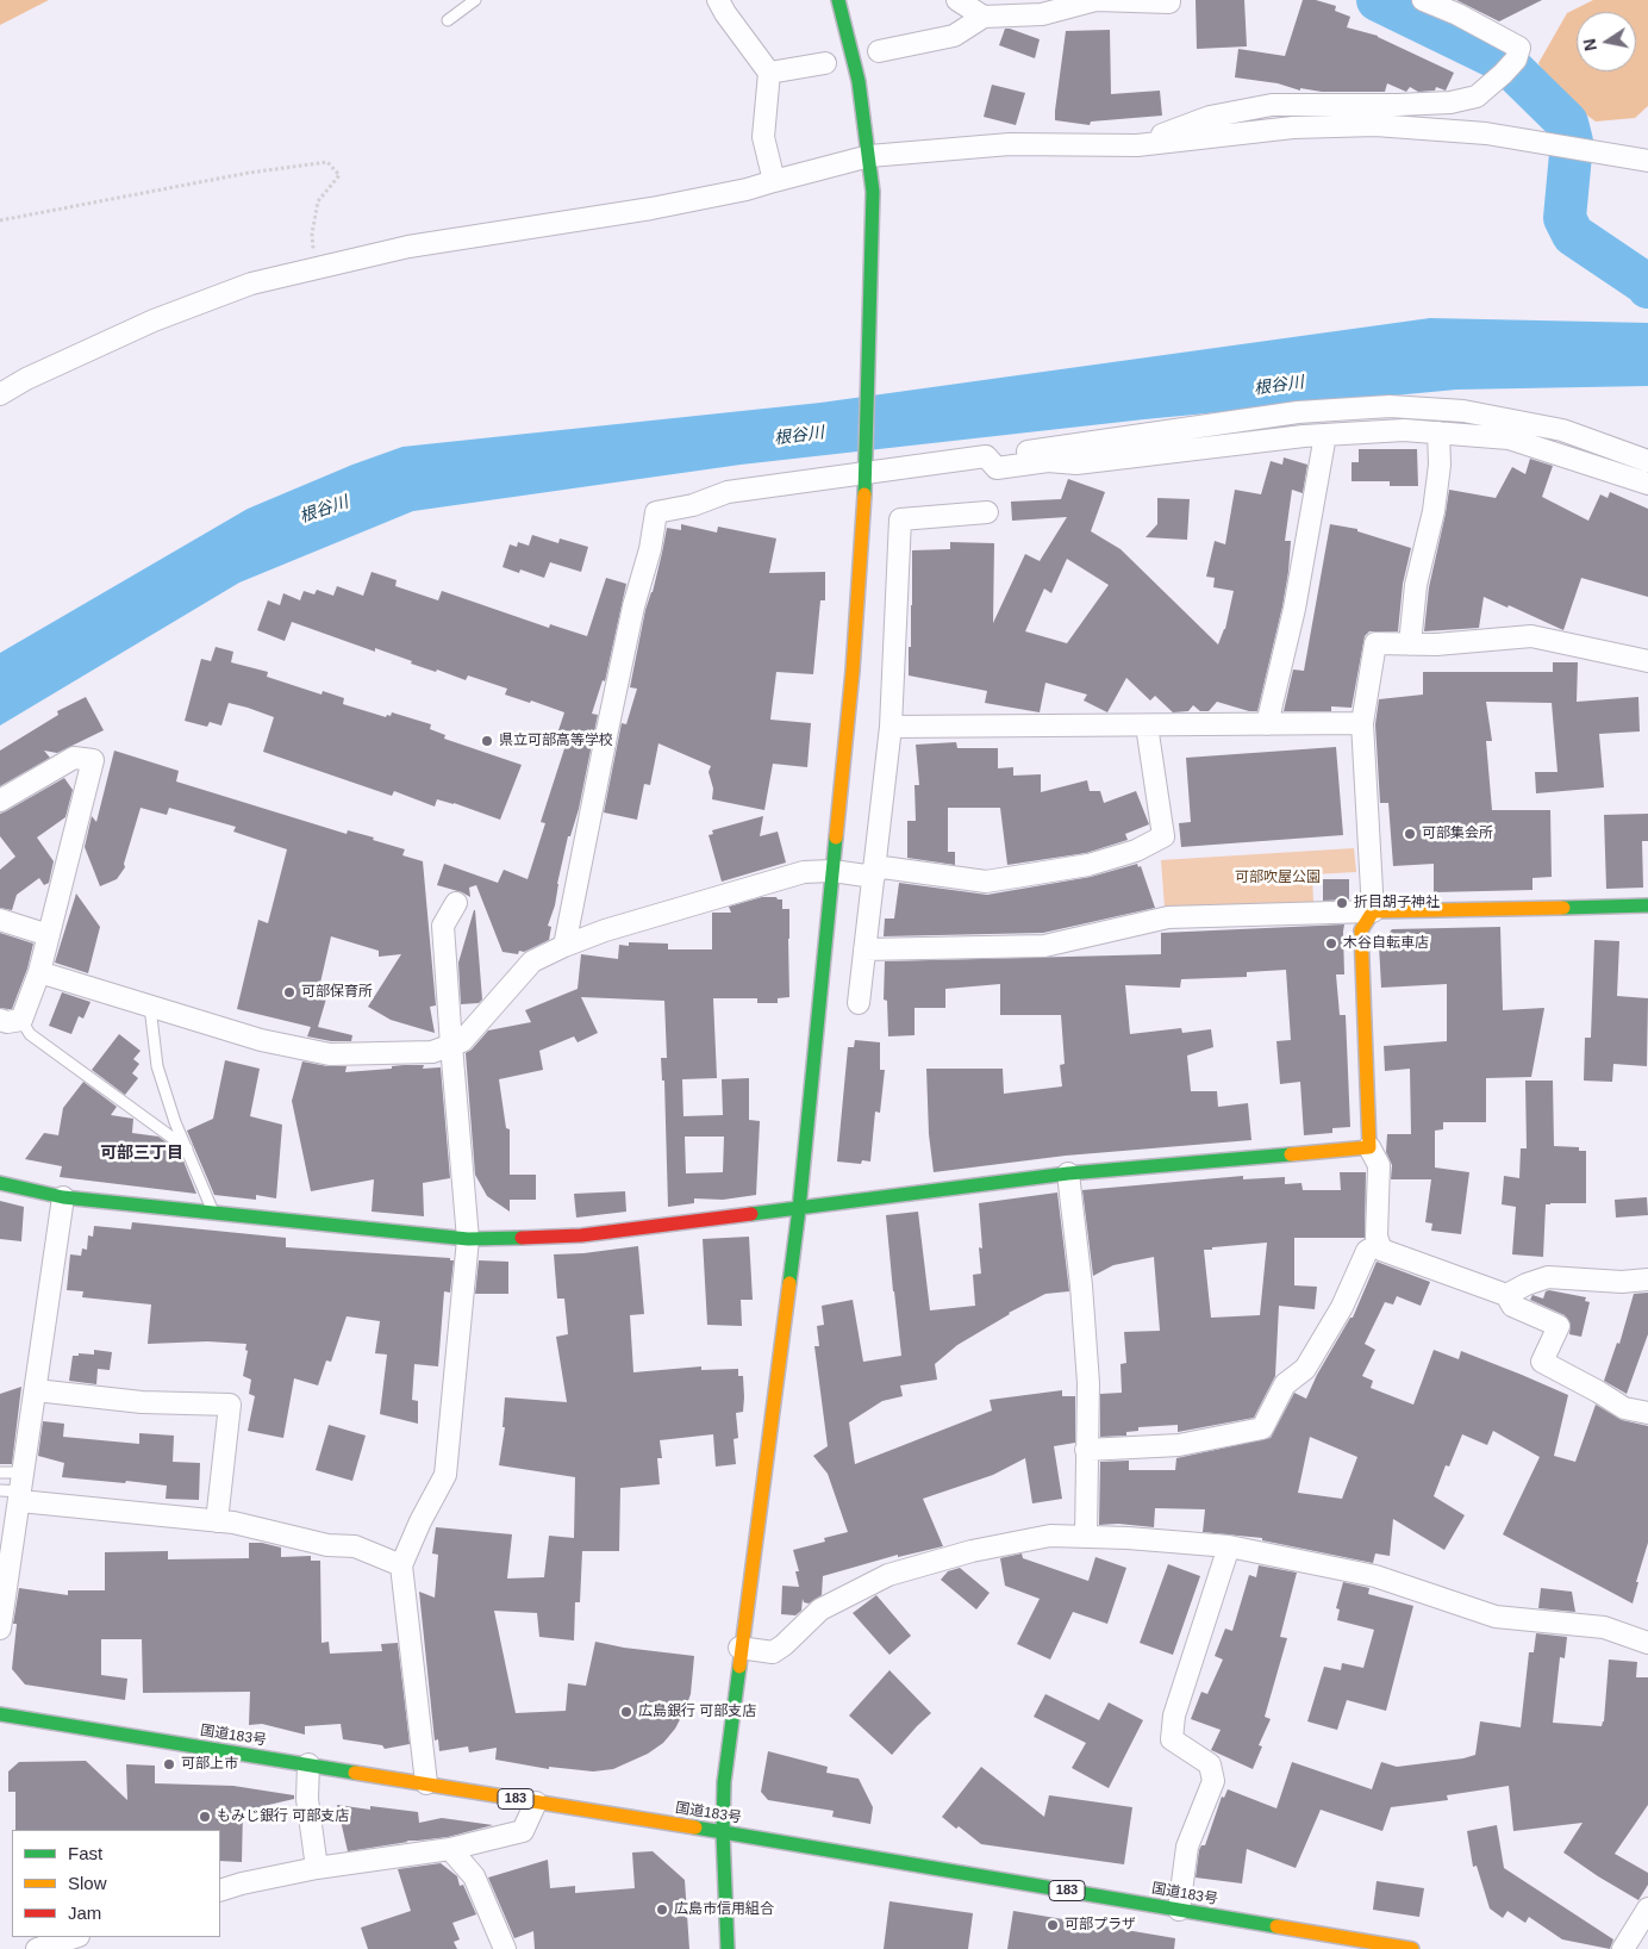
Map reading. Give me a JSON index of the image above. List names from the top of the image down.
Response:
{
  "streets": {
    "main road": ["国道183号", "183"]
  },
  "districts": ["可部三丁目"],
  "water": ["根谷川"],
  "parks": ["可部吹屋公園"],
  "places": [
    "県立可部高等学校",
    "可部集会所",
    "折目胡子神社",
    "木谷自転車店",
    "可部保育所",
    "広島銀行 可部支店",
    "可部上市",
    "もみじ銀行 可部支店",
    "広島市信用組合",
    "可部プラザ"
  ],
  "legend": ["Fast", "Slow", "Jam"],
  "north": "left"
}
